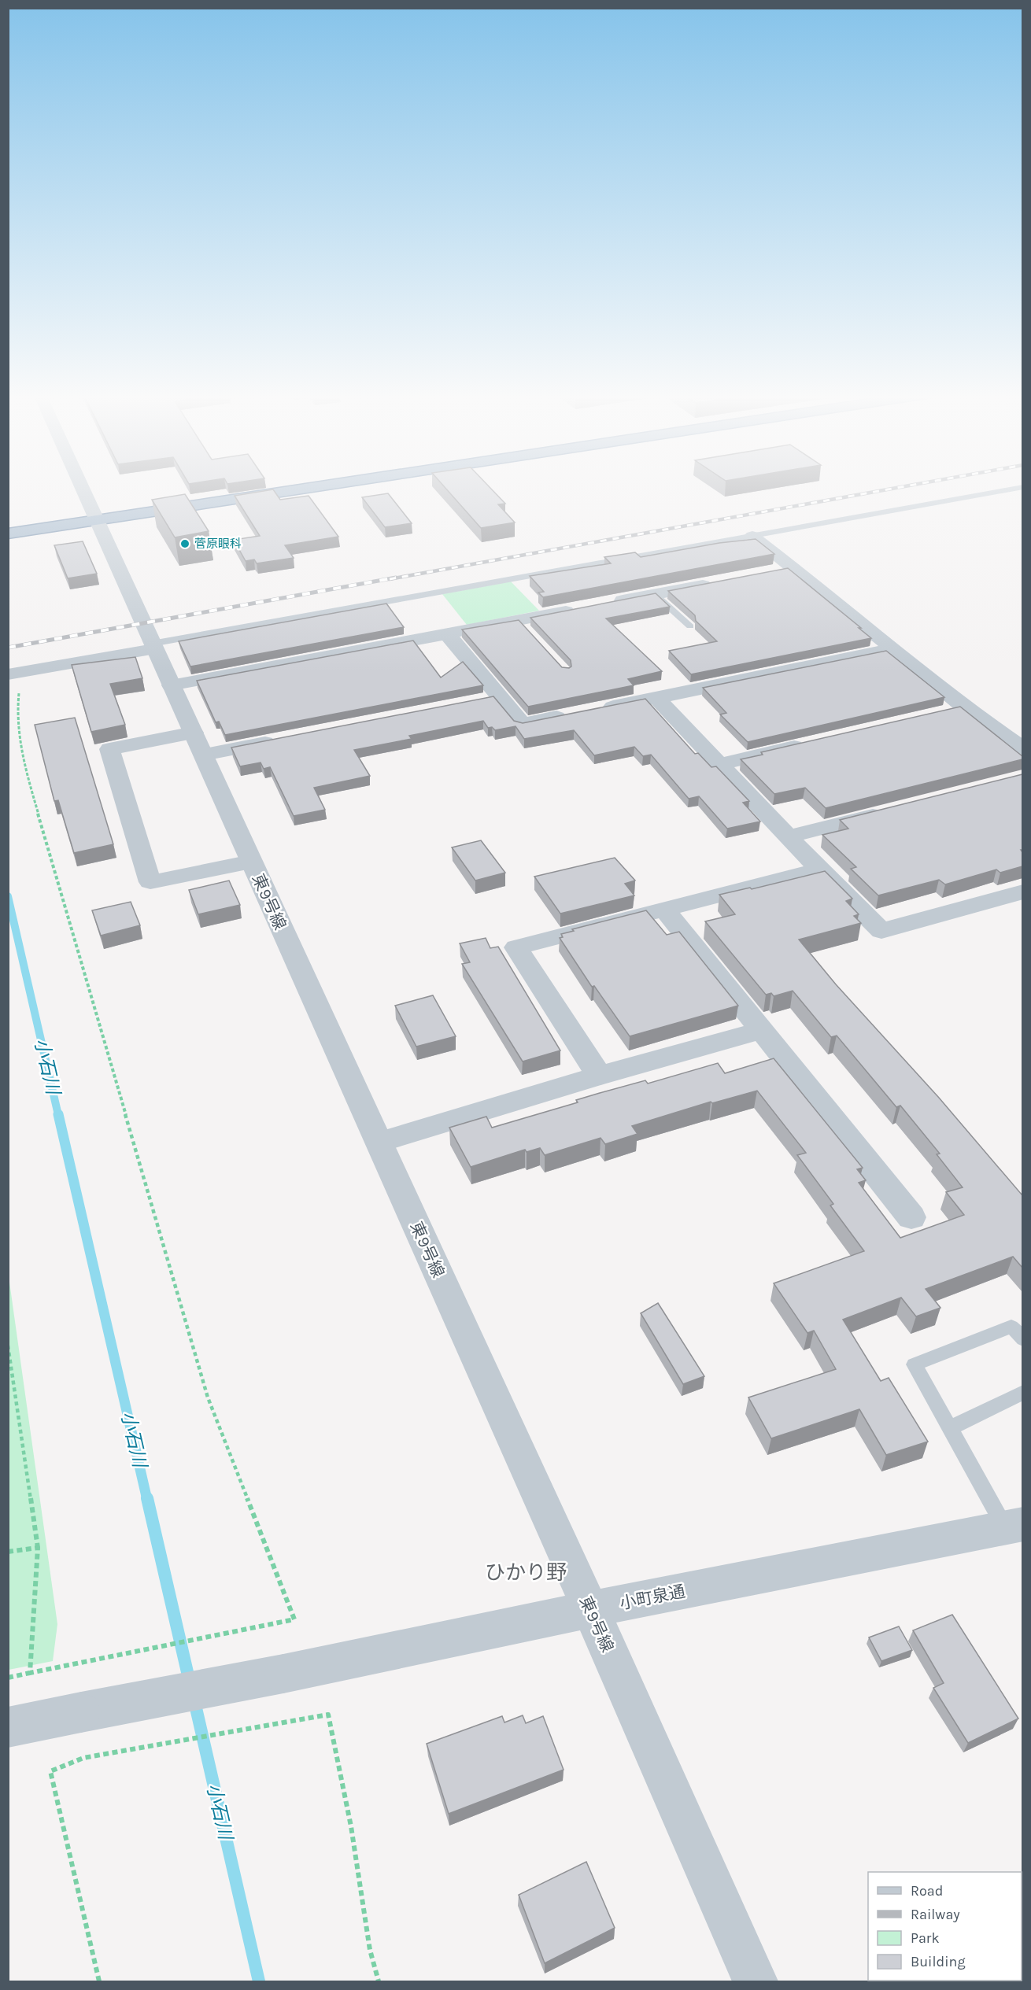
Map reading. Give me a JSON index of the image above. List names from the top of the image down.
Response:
{
  "streets": {
    "street": ["東9号線", "小町泉通"]
  },
  "crossings": [
    ["東9号線", "小町泉通"]
  ],
  "districts": ["ひかり野"],
  "water": ["小石川"],
  "places": ["菅原眼科"],
  "legend": [
    "Road",
    "Railway",
    "Park",
    "Building"
  ]
}
